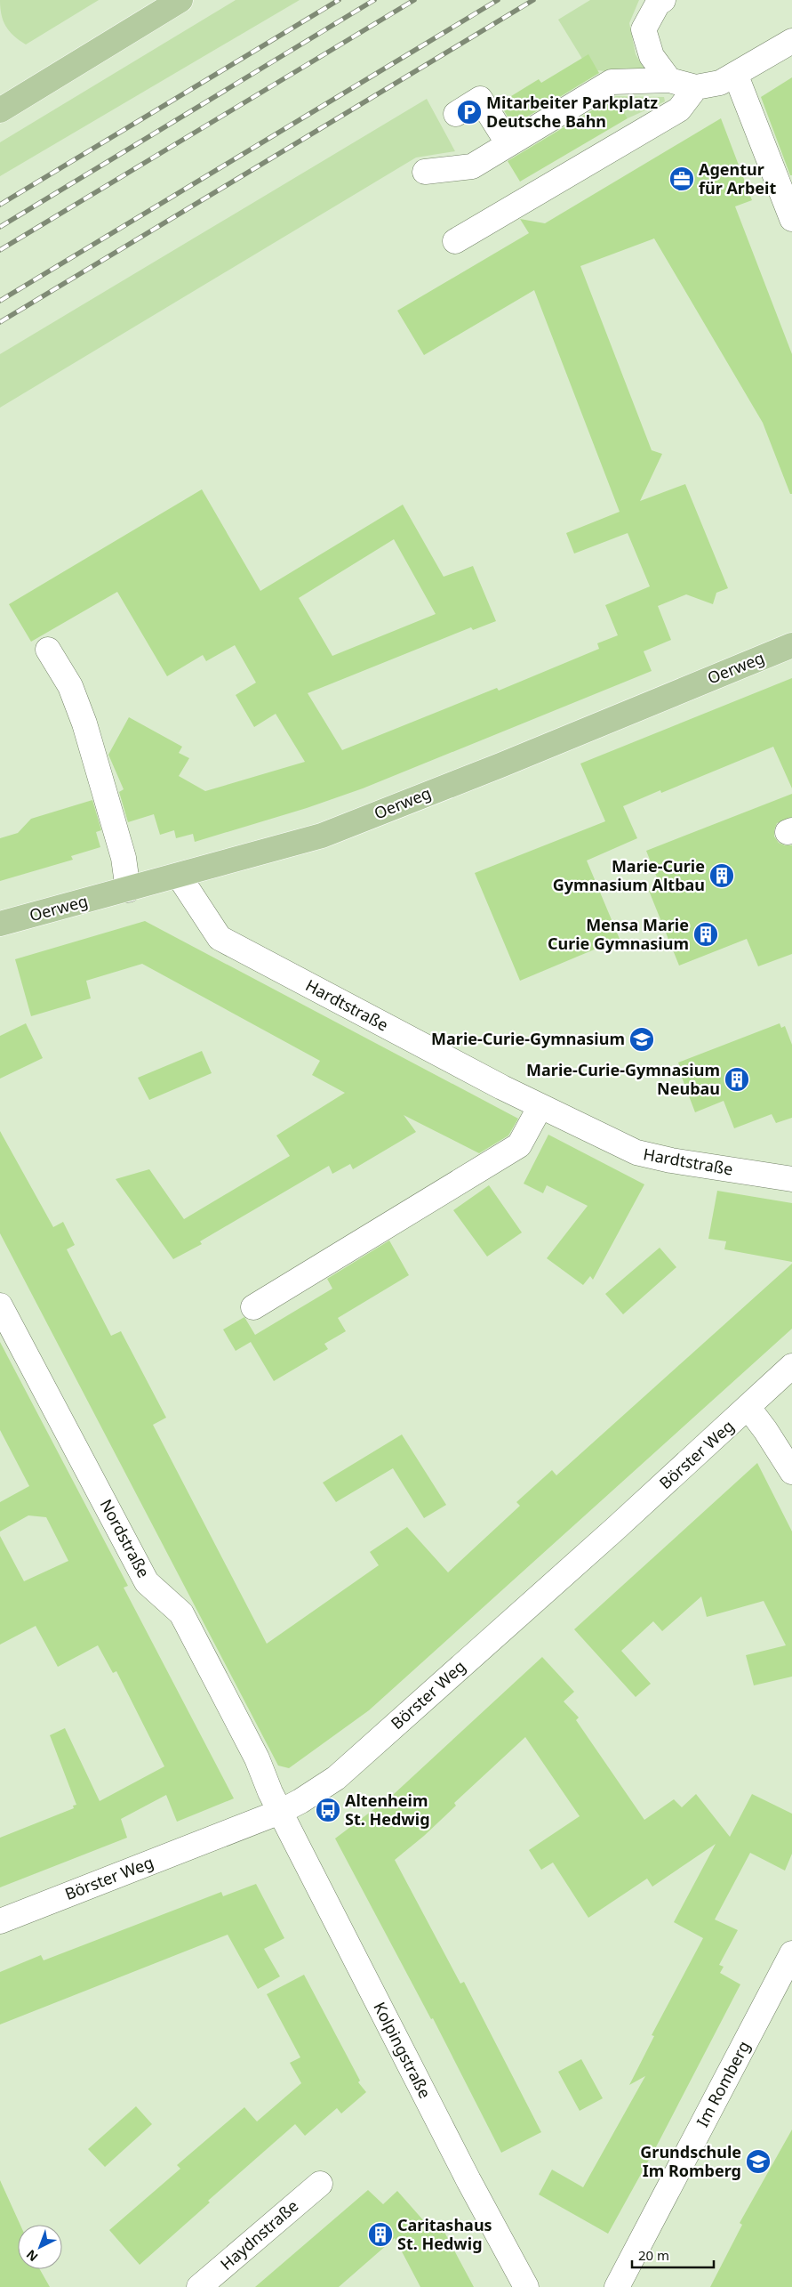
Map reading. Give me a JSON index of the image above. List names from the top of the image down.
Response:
{
  "streets": {
    "main road": ["Oerweg"],
    "street": [
      "Hardtstraße",
      "Börster Weg",
      "Nordstraße",
      "Kolpingstraße",
      "Im Romberg",
      "Haydnstraße"
    ]
  },
  "crossings": [
    ["Oerweg", "Hardtstraße"],
    ["Börster Weg", "Nordstraße"],
    ["Börster Weg", "Kolpingstraße"],
    ["Nordstraße", "Kolpingstraße"]
  ],
  "places": {
    "parking": ["Mitarbeiter Parkplatz Deutsche Bahn"],
    "office": ["Agentur für Arbeit"],
    "building": [
      "Marie-Curie Gymnasium Altbau",
      "Mensa Marie Curie Gymnasium",
      "Marie-Curie-Gymnasium Neubau",
      "Caritashaus St. Hedwig"
    ],
    "school or university": ["Marie-Curie-Gymnasium", "Grundschule Im Romberg"],
    "bus stop": ["Altenheim St. Hedwig"]
  },
  "scale_bar": "20 m",
  "north": "bottom left"
}
